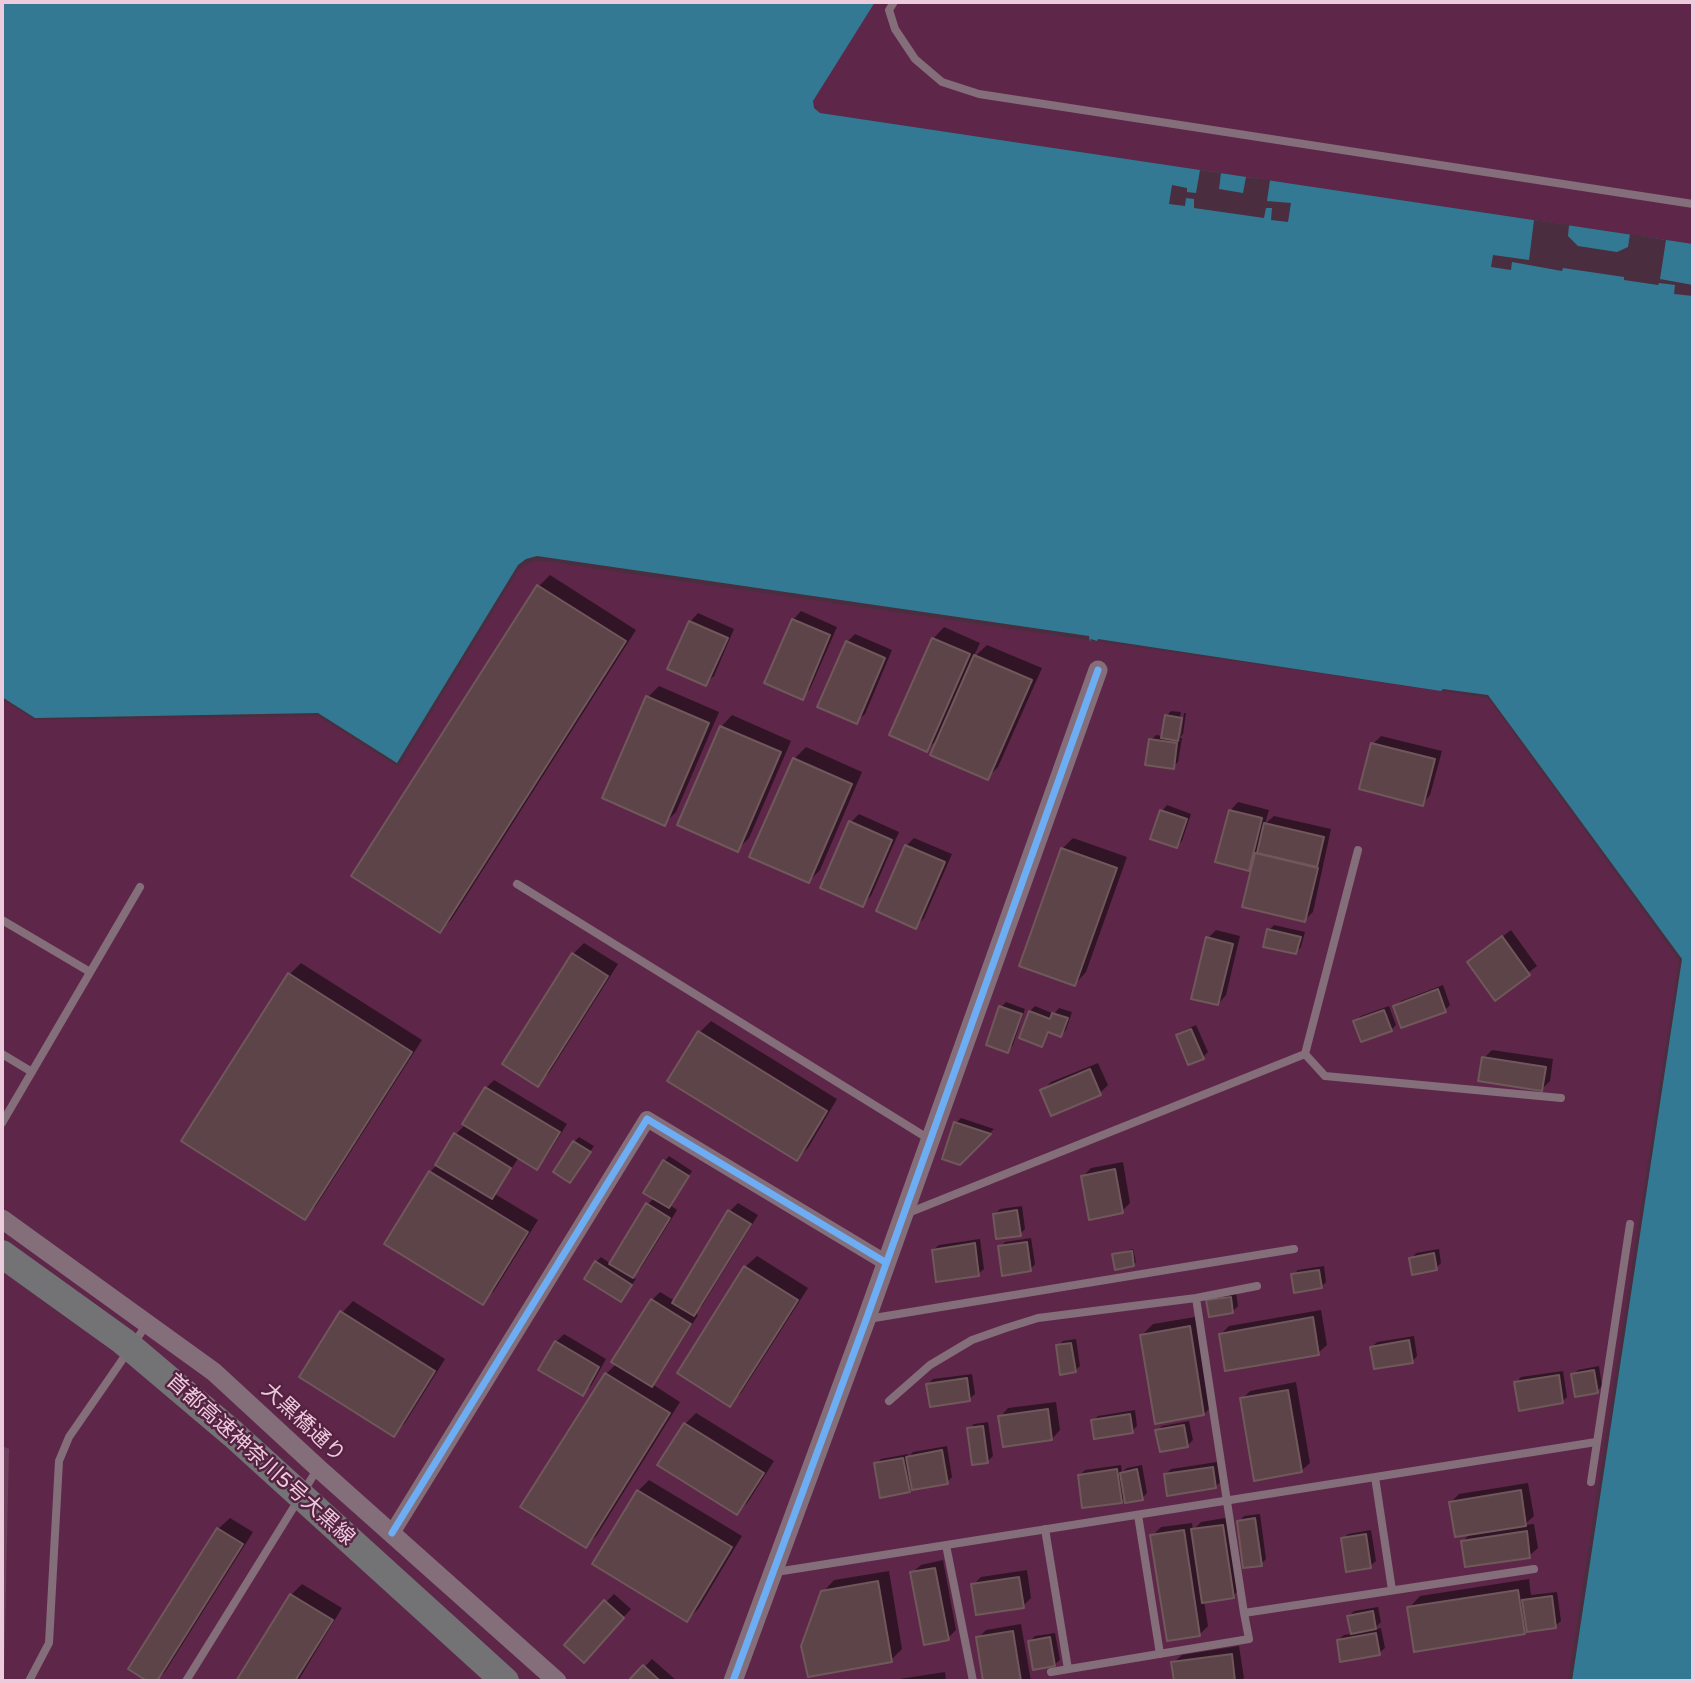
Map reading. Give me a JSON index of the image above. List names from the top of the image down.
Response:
{
  "streets": {
    "highway": ["首都高速神奈川5号大黒線"],
    "street": ["大黒橋通り"]
  }
}
